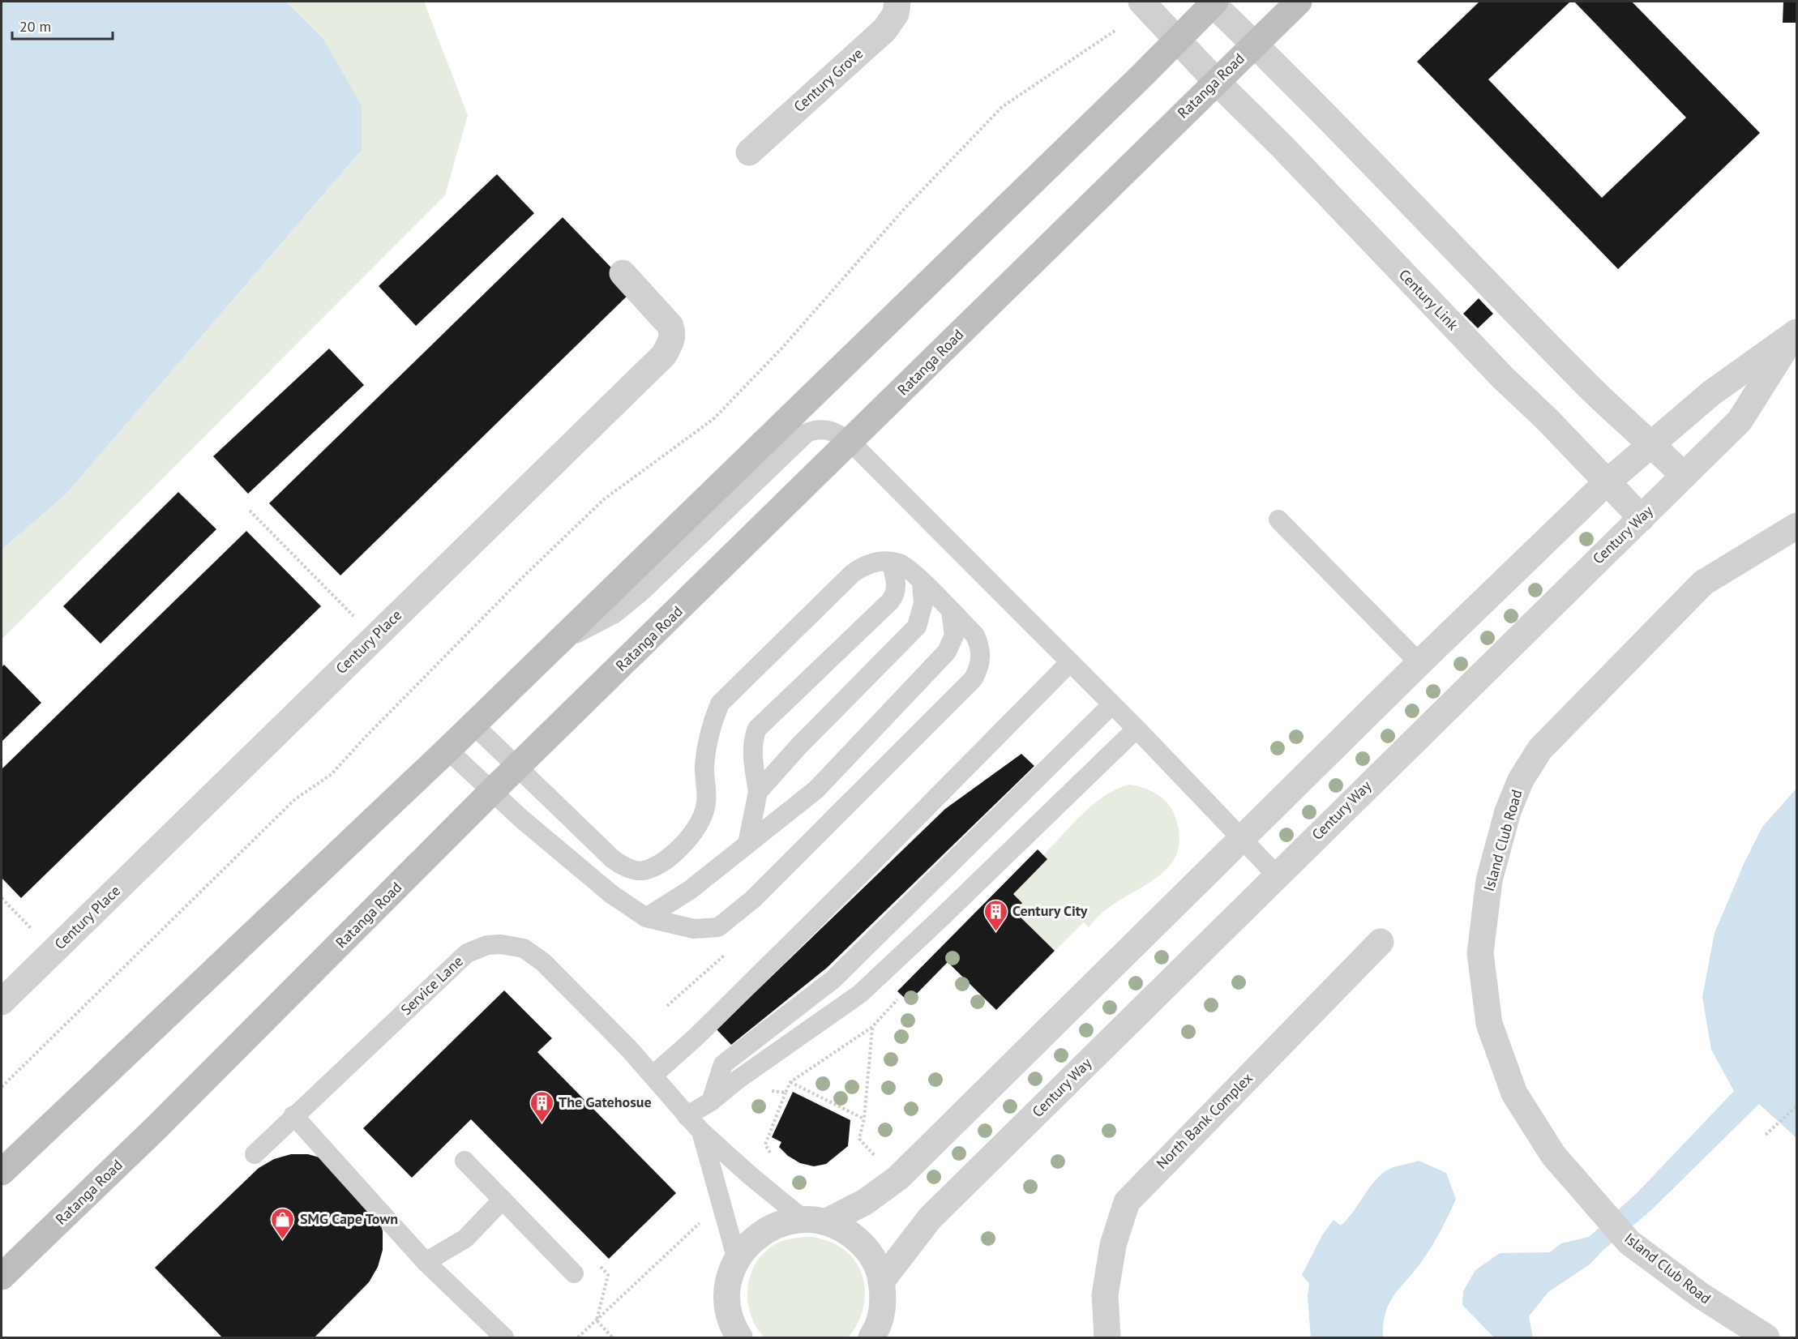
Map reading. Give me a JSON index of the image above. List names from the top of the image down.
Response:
{
  "streets": {
    "main road": ["Ratanga Road"],
    "street": [
      "Century Grove",
      "Century Link",
      "Century Way",
      "Century Place",
      "Island Club Road",
      "North Bank Complex"
    ],
    "lane": ["Service Lane"]
  },
  "crossings": [
    ["Ratanga Road", "Century Link"],
    ["Century Link", "Century Way"],
    ["Century Way", "Service Lane"]
  ],
  "places": {
    "building": ["Century City", "The Gatehosue"],
    "shop": ["SMG Cape Town"]
  },
  "scale_bar": "20 m"
}
